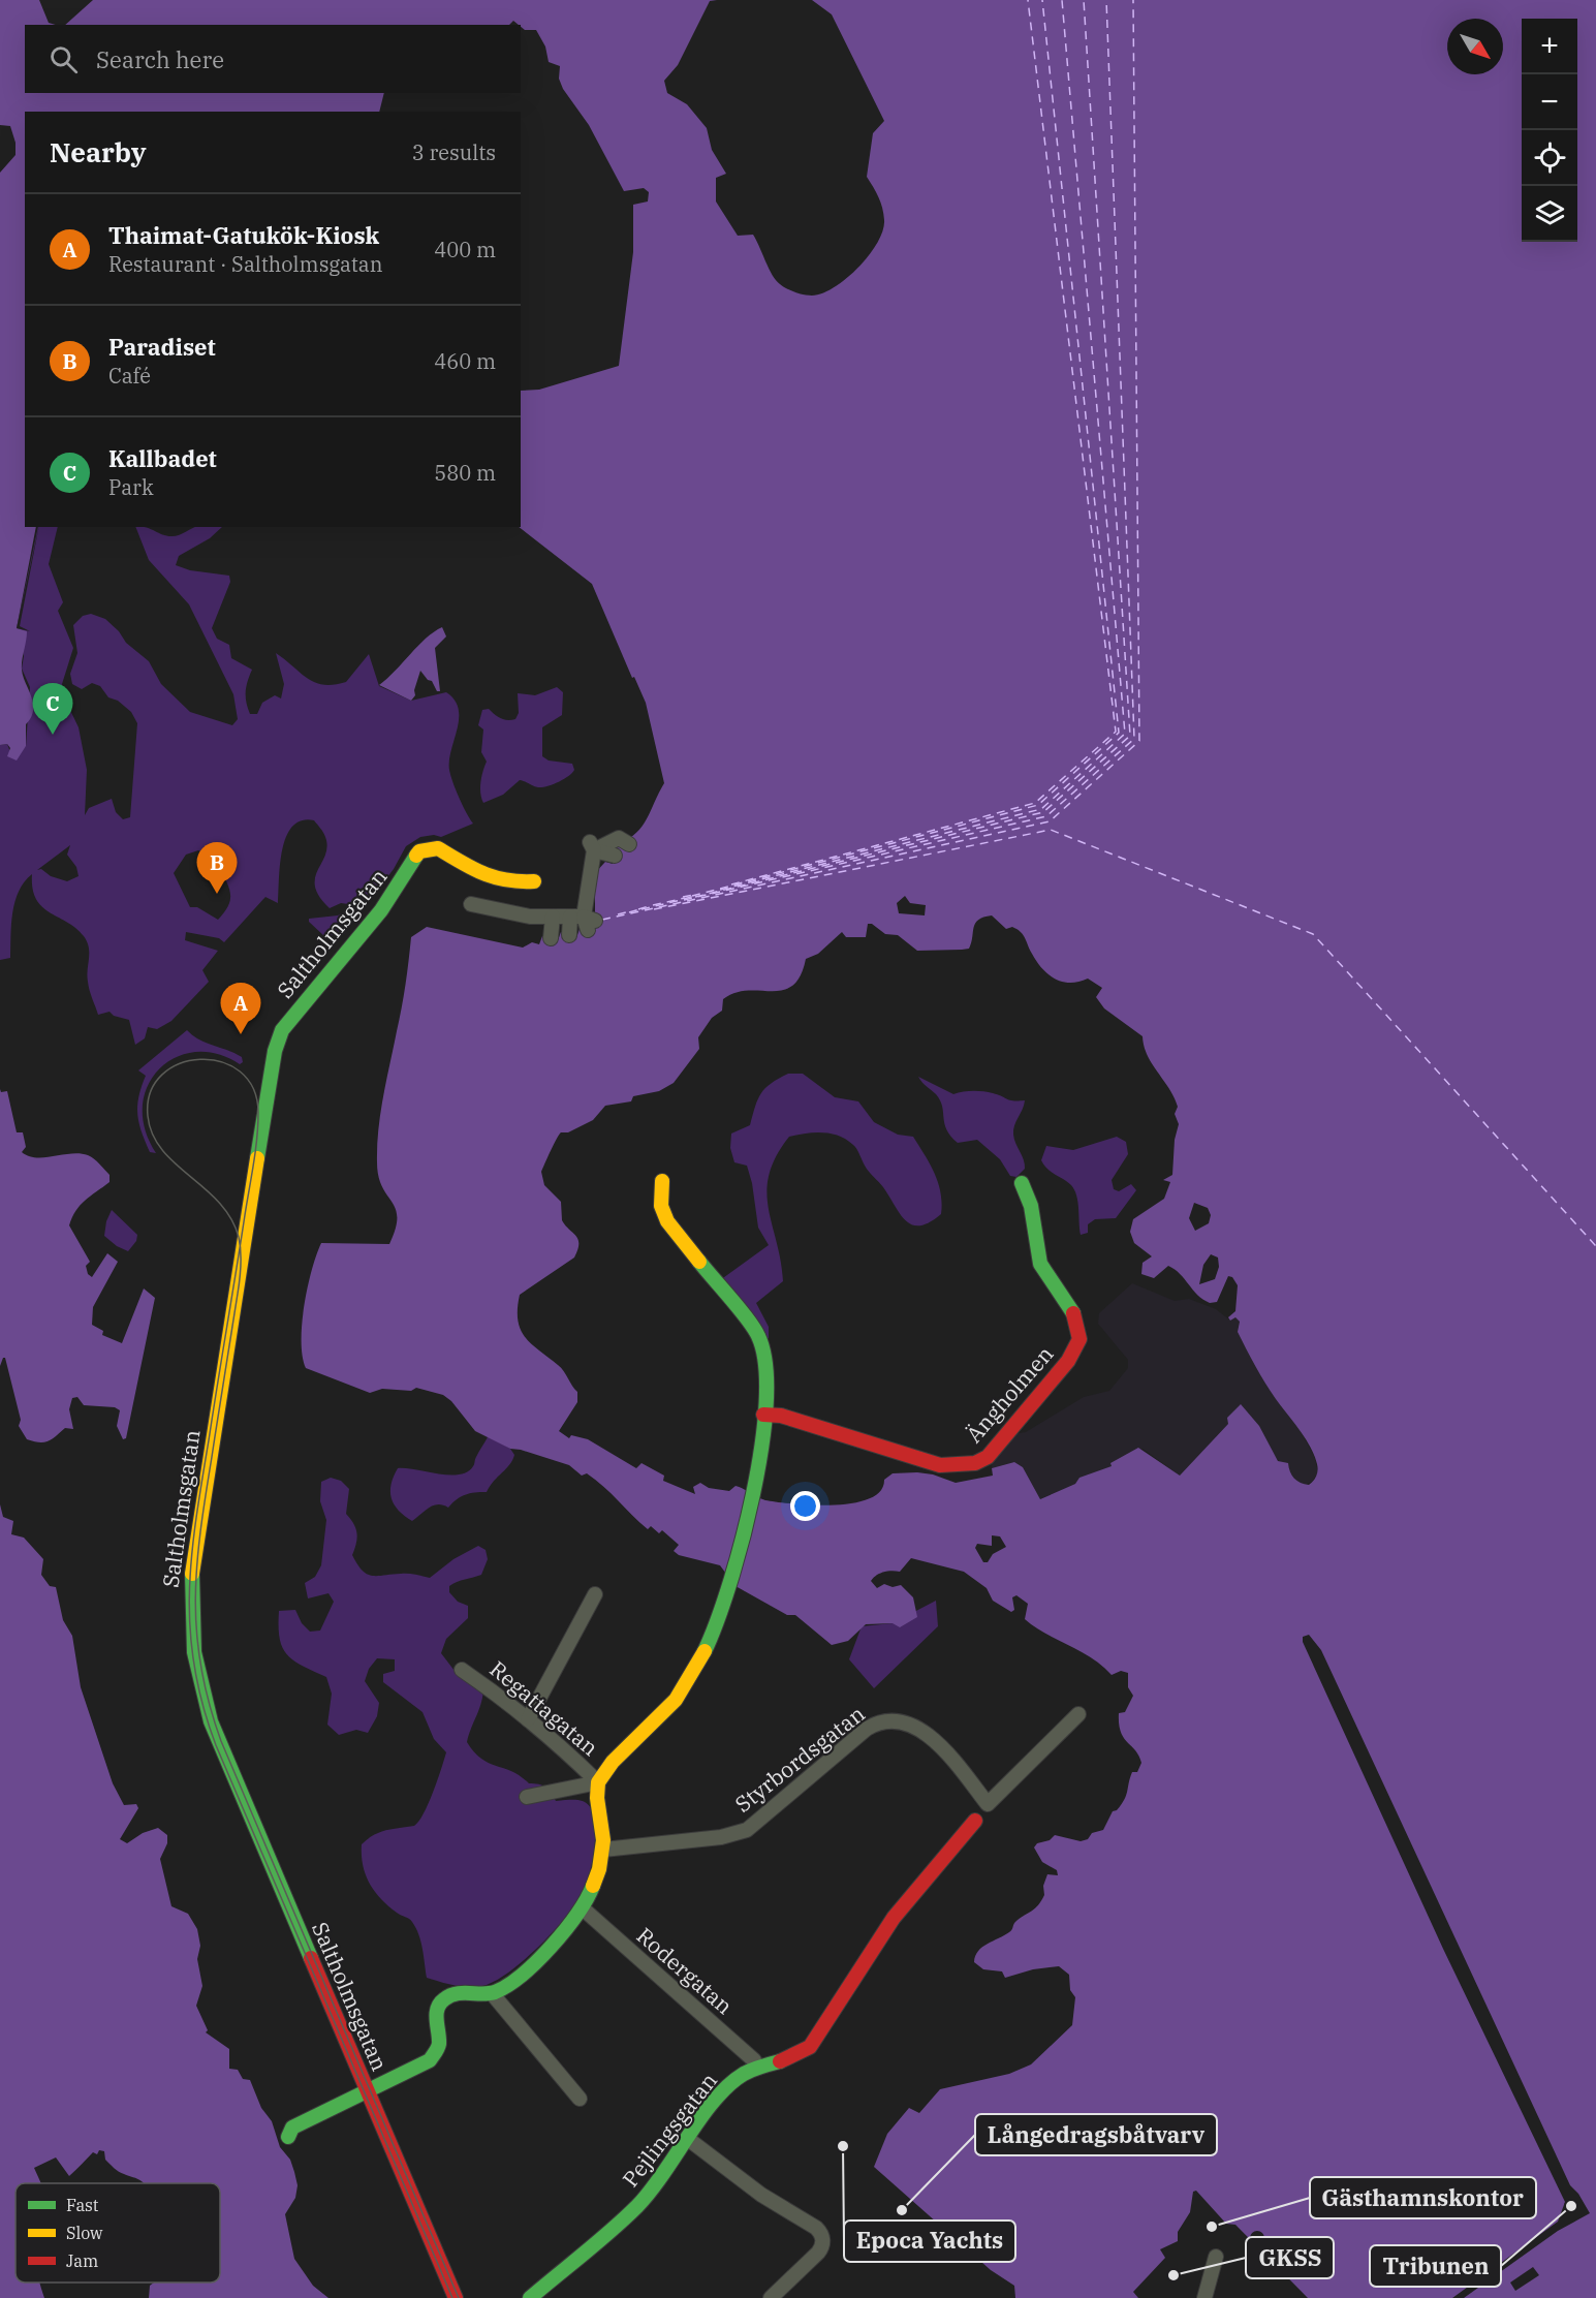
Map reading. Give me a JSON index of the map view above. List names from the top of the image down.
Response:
{
  "streets": {
    "street": [
      "Saltholmsgatan",
      "Ängholmen",
      "Regattagatan",
      "Styrbordsgatan",
      "Rodergatan",
      "Pejlingsgatan"
    ]
  },
  "crossings": [
    ["Rodergatan", "Pejlingsgatan"]
  ],
  "places": [
    "Epoca Yachts",
    "Tribunen",
    "Långedragsbåtvarv",
    "Gästhamnskontor",
    "GKSS"
  ],
  "legend": ["Fast", "Slow", "Jam"],
  "north": "bottom right",
  "page": {
    "map_buttons": ["+", "−"],
    "search": "Search here",
    "heading": ["Nearby", "3 results"],
    "list": [
      {
        "mark": "A",
        "name": "Thaimat-Gatukök-Kiosk",
        "note": "Restaurant · Saltholmsgatan",
        "value": "400 m"
      },
      {
        "mark": "B",
        "name": "Paradiset",
        "note": "Café",
        "value": "460 m"
      },
      {
        "mark": "C",
        "name": "Kallbadet",
        "note": "Park",
        "value": "580 m"
      }
    ],
    "pins": ["C", "B", "A"]
  }
}
